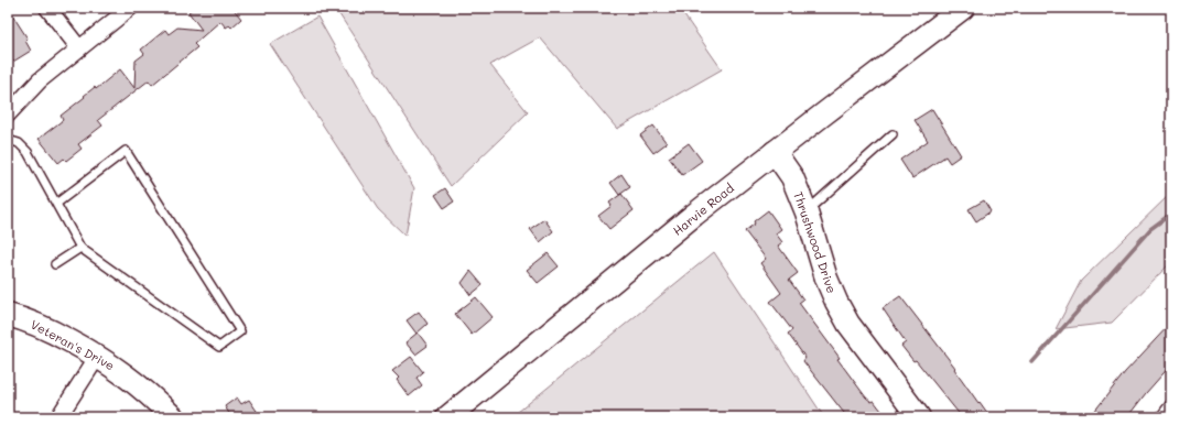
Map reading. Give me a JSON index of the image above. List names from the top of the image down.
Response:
{
  "streets": {
    "street": ["Harvie Road", "Thrushwood Drive", "Veteran's Drive"]
  },
  "crossings": [
    ["Harvie Road", "Thrushwood Drive"]
  ]
}
